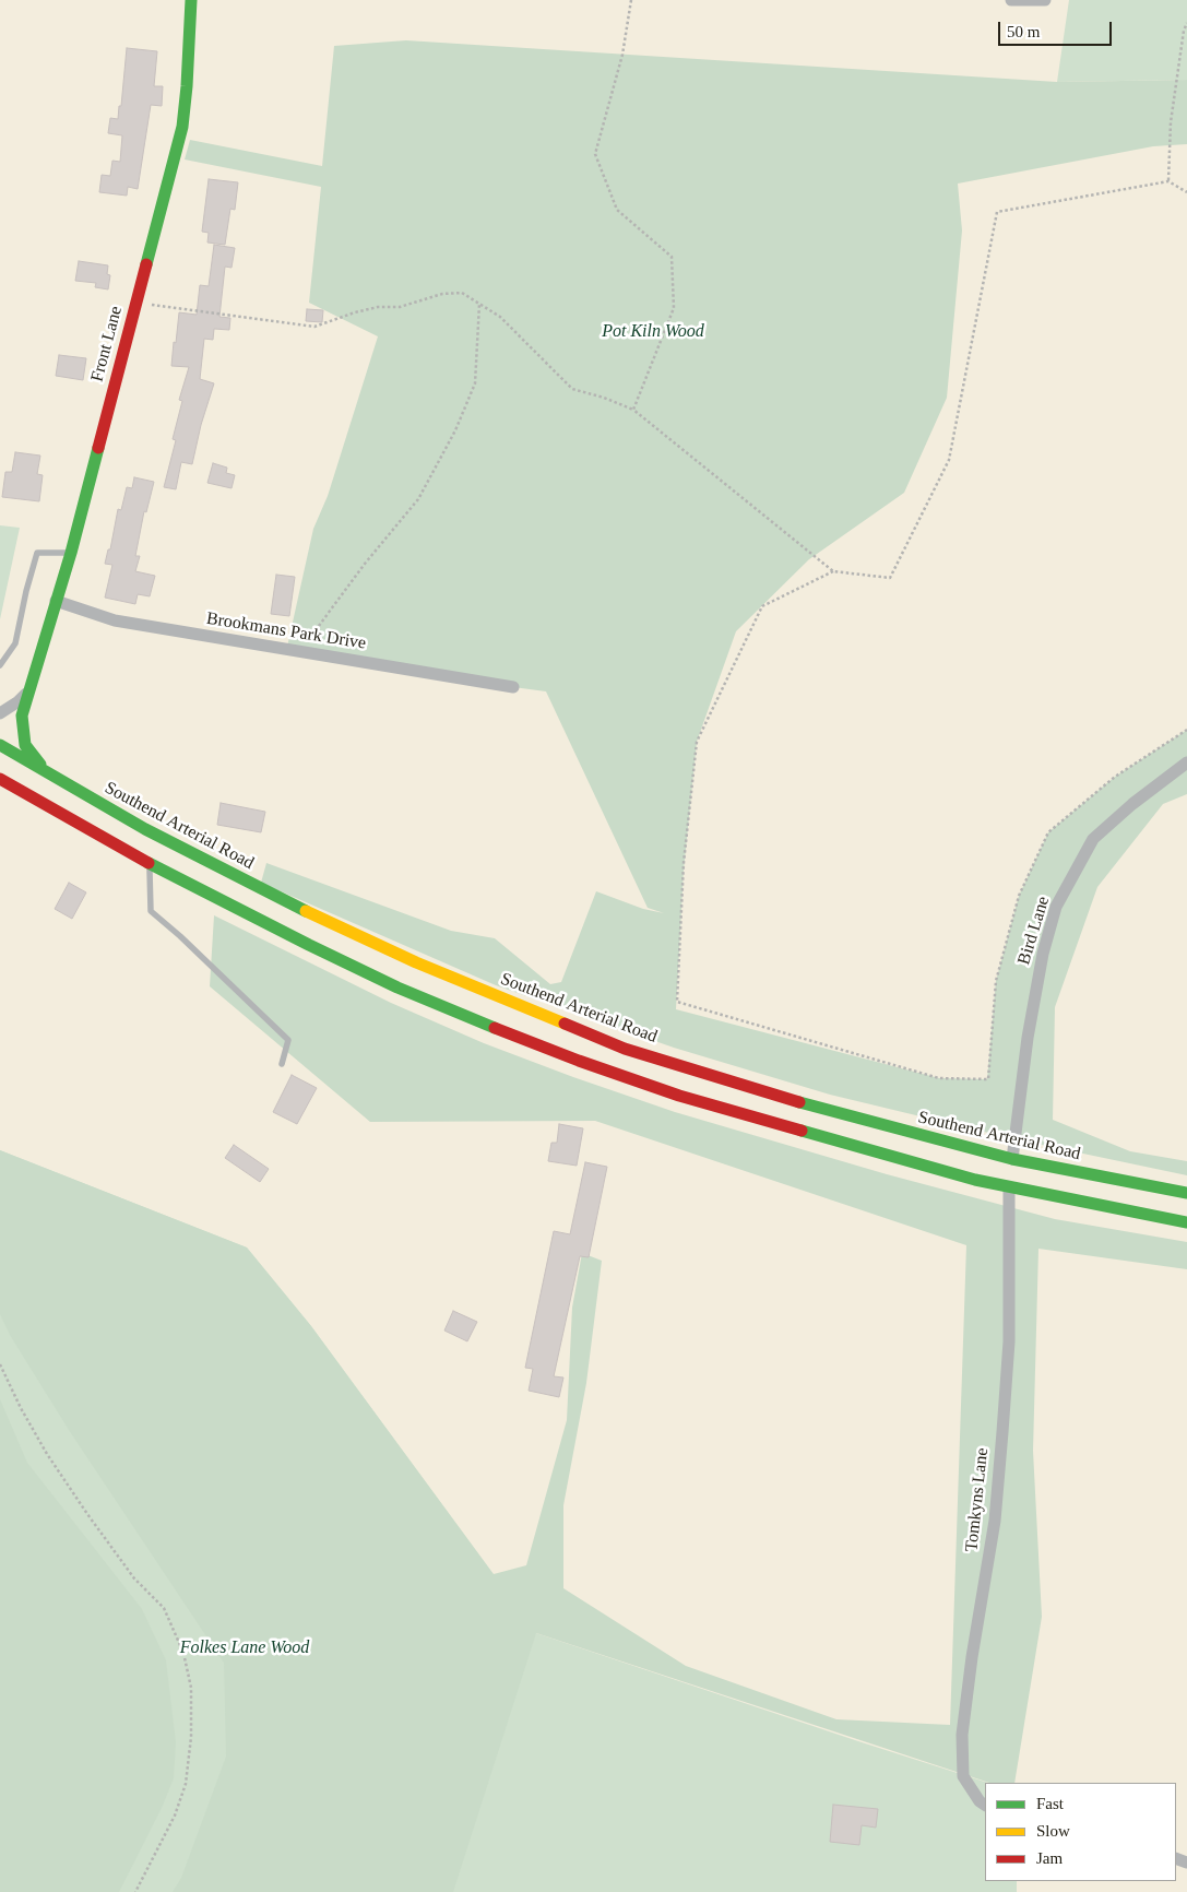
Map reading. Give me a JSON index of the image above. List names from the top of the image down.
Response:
{
  "streets": {
    "main road": ["Front Lane", "Southend Arterial Road"],
    "street": ["Brookmans Park Drive", "Bird Lane", "Tomkyns Lane"]
  },
  "crossings": [
    ["Front Lane", "Brookmans Park Drive"],
    ["Front Lane", "Southend Arterial Road"],
    ["Southend Arterial Road", "Bird Lane"]
  ],
  "parks": ["Pot Kiln Wood", "Folkes Lane Wood"],
  "legend": ["Fast", "Slow", "Jam"],
  "scale_bar": "50 m"
}
